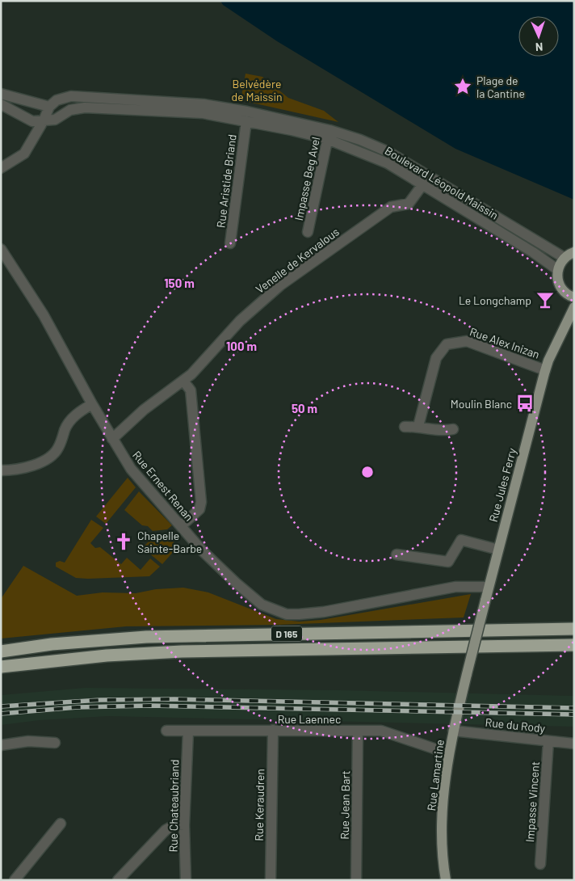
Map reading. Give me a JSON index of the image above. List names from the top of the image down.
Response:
{
  "streets": {
    "highway": ["D 165"],
    "main road": ["Rue Jules Ferry", "Rue Lamartine"],
    "street": [
      "Impasse Beg Avel",
      "Rue Aristide Briand",
      "Boulevard Léopold Maissin",
      "Venelle de Kervalous",
      "Rue Alex Inizan",
      "Rue Ernest Renan",
      "Rue Laennec",
      "Rue du Rody",
      "Impasse Vincent",
      "Rue Keraudren",
      "Rue Jean Bart",
      "Rue Chateaubriand"
    ]
  },
  "crossings": [
    ["Impasse Beg Avel", "Boulevard Léopold Maissin"],
    ["Rue Aristide Briand", "Boulevard Léopold Maissin"],
    ["Boulevard Léopold Maissin", "Venelle de Kervalous"],
    ["Venelle de Kervalous", "Rue Ernest Renan"],
    ["Rue Alex Inizan", "Rue Jules Ferry"],
    ["Rue Jules Ferry", "Rue Ernest Renan"],
    ["Rue Jules Ferry", "Rue Lamartine"],
    ["Rue Laennec", "Rue Lamartine"],
    ["Rue Laennec", "Rue Keraudren"],
    ["Rue Laennec", "Rue Jean Bart"],
    ["Rue Laennec", "Rue Chateaubriand"],
    ["Rue du Rody", "Rue Lamartine"],
    ["Rue du Rody", "Impasse Vincent"]
  ],
  "parks": ["Belvédère de Maissin"],
  "places": {
    "place": ["Plage de la Cantine"],
    "bar": ["Le Longchamp"],
    "bus stop": ["Moulin Blanc"],
    "church": ["Chapelle Sainte-Barbe"]
  },
  "north": "bottom",
  "rings": ["150 m", "100 m", "50 m"]
}
